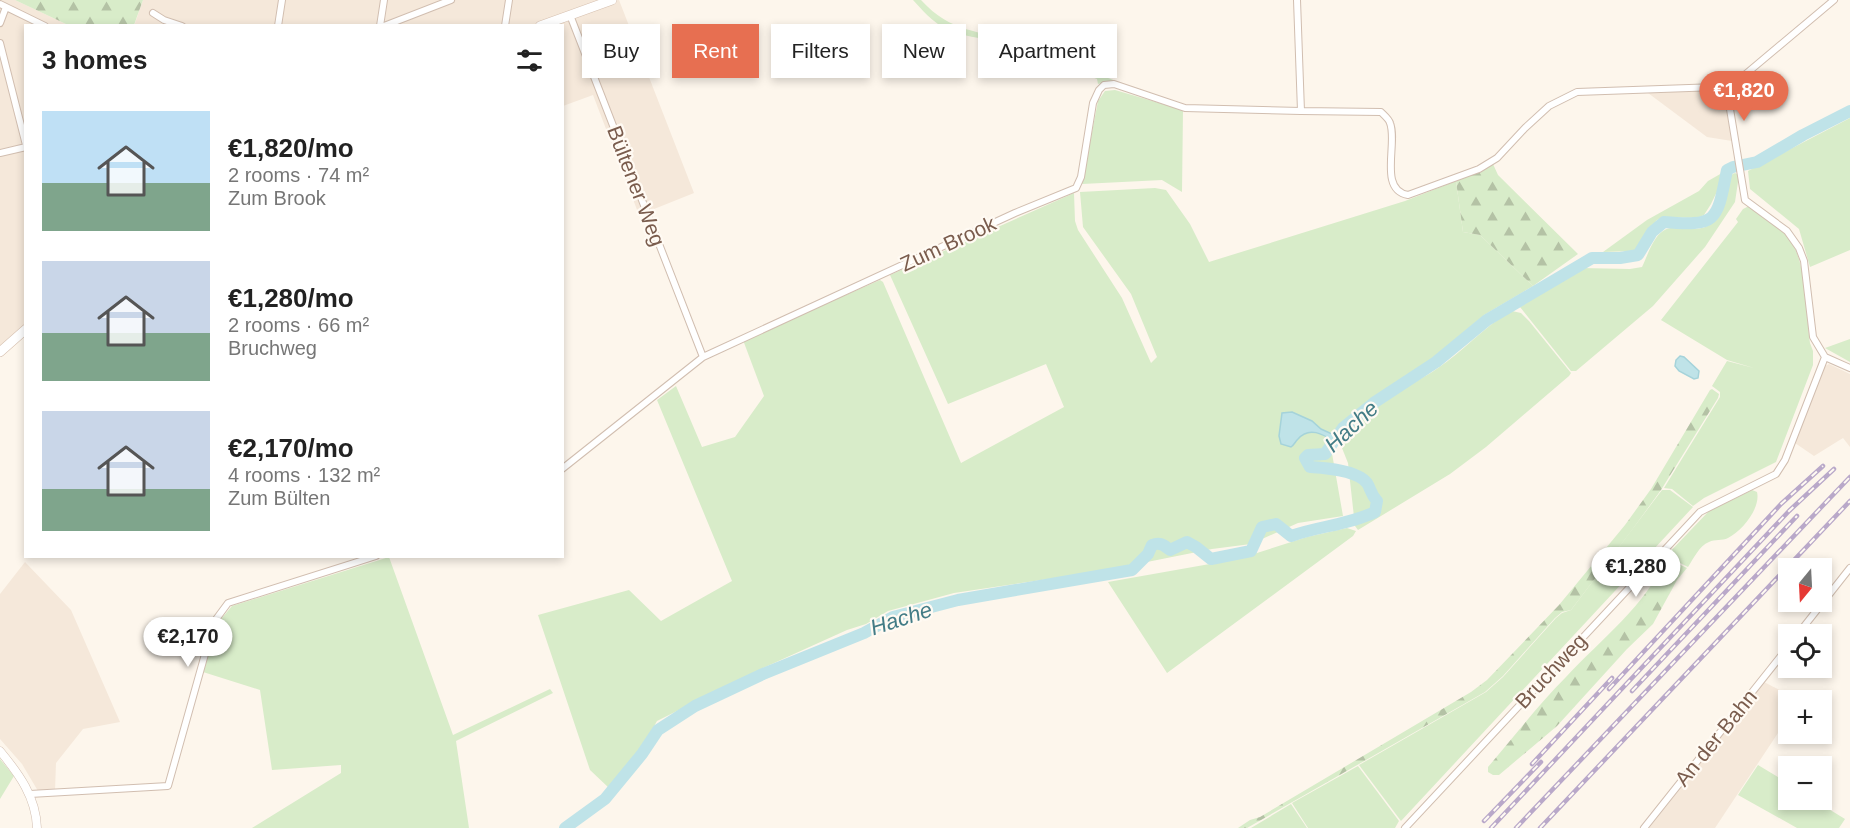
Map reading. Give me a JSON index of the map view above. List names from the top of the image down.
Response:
{
  "streets": {
    "street": [
      "Bültener Weg",
      "Zum Brook",
      "Bruchweg",
      "An der Bahn"
    ]
  },
  "crossings": [
    ["Bültener Weg", "Zum Brook"]
  ],
  "water": ["Hache"],
  "north": "bottom",
  "page": {
    "chip": [
      "Buy",
      "Rent",
      "Filters",
      "New",
      "Apartment"
    ],
    "heading": "3 homes",
    "price": ["€1,820", "€1,280", "€2,170"],
    "list": [
      {
        "name": "€1,820/mo",
        "note": "2 rooms · 74 m² · Zum Brook"
      },
      {
        "name": "€1,280/mo",
        "note": "2 rooms · 66 m² · Bruchweg"
      },
      {
        "name": "€2,170/mo",
        "note": "4 rooms · 132 m² · Zum Bülten"
      }
    ],
    "map_buttons": ["+", "−"]
  }
}
